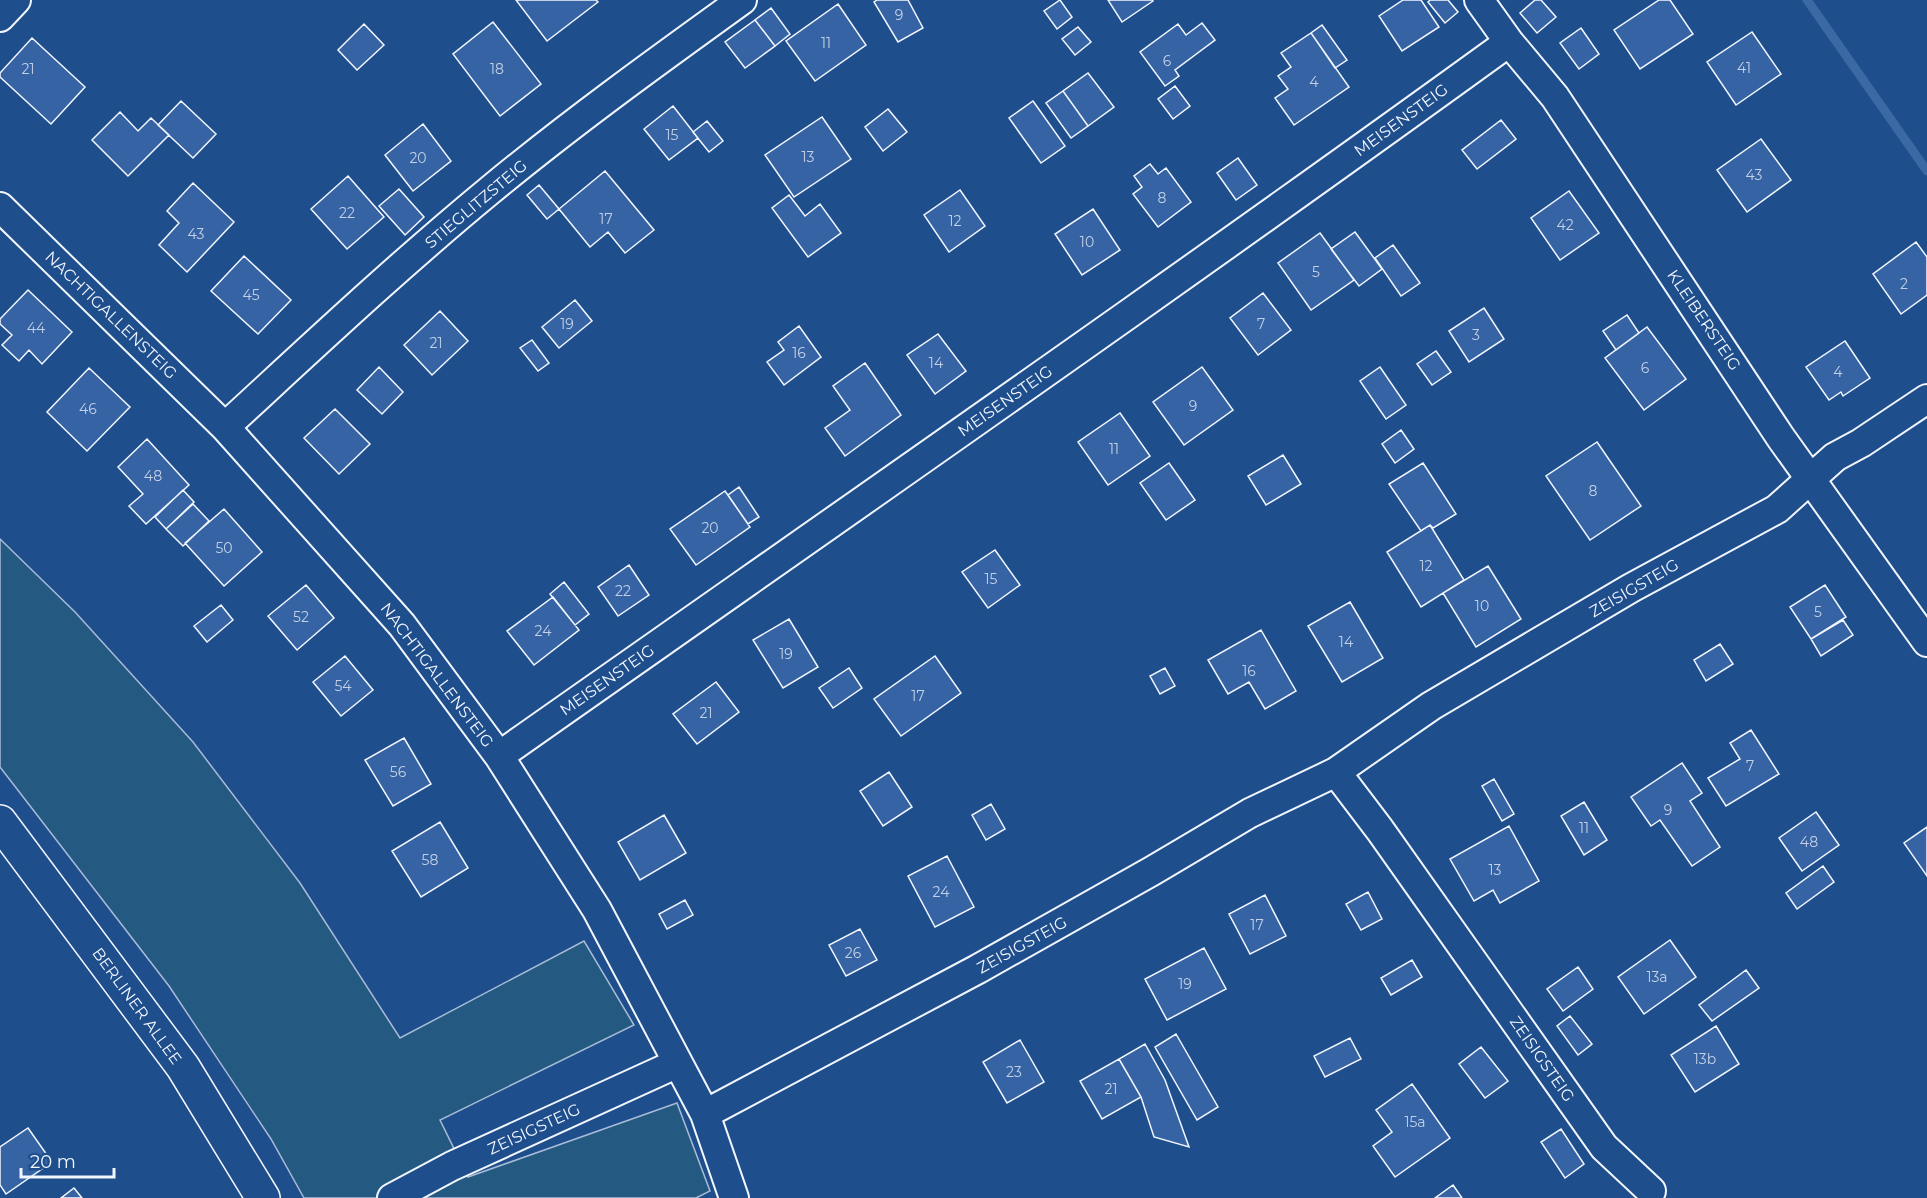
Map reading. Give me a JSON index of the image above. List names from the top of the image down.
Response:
{
  "streets": {
    "main road": ["BERLINER ALLEE"],
    "street": [
      "MEISENSTEIG",
      "STIEGLITZSTEIG",
      "NACHTIGALLENSTEIG",
      "KLEIBERSTEIG",
      "ZEISIGSTEIG"
    ]
  },
  "crossings": [
    ["MEISENSTEIG", "NACHTIGALLENSTEIG"],
    ["MEISENSTEIG", "KLEIBERSTEIG"],
    ["STIEGLITZSTEIG", "NACHTIGALLENSTEIG"],
    ["NACHTIGALLENSTEIG", "ZEISIGSTEIG"],
    ["KLEIBERSTEIG", "ZEISIGSTEIG"]
  ],
  "house_numbers": [
    "9",
    "11",
    "6",
    "41",
    "21",
    "18",
    "4",
    "15",
    "13",
    "20",
    "43",
    "8",
    "22",
    "17",
    "12",
    "42",
    "43",
    "10",
    "5",
    "2",
    "45",
    "19",
    "7",
    "44",
    "3",
    "21",
    "16",
    "14",
    "6",
    "4",
    "9",
    "46",
    "11",
    "48",
    "8",
    "20",
    "50",
    "12",
    "15",
    "22",
    "10",
    "5",
    "52",
    "24",
    "14",
    "19",
    "16",
    "54",
    "17",
    "21",
    "7",
    "56",
    "9",
    "11",
    "48",
    "58",
    "13",
    "24",
    "17",
    "26",
    "13a",
    "19",
    "13b",
    "23",
    "21",
    "15a"
  ],
  "scale_bar": "20 m"
}
